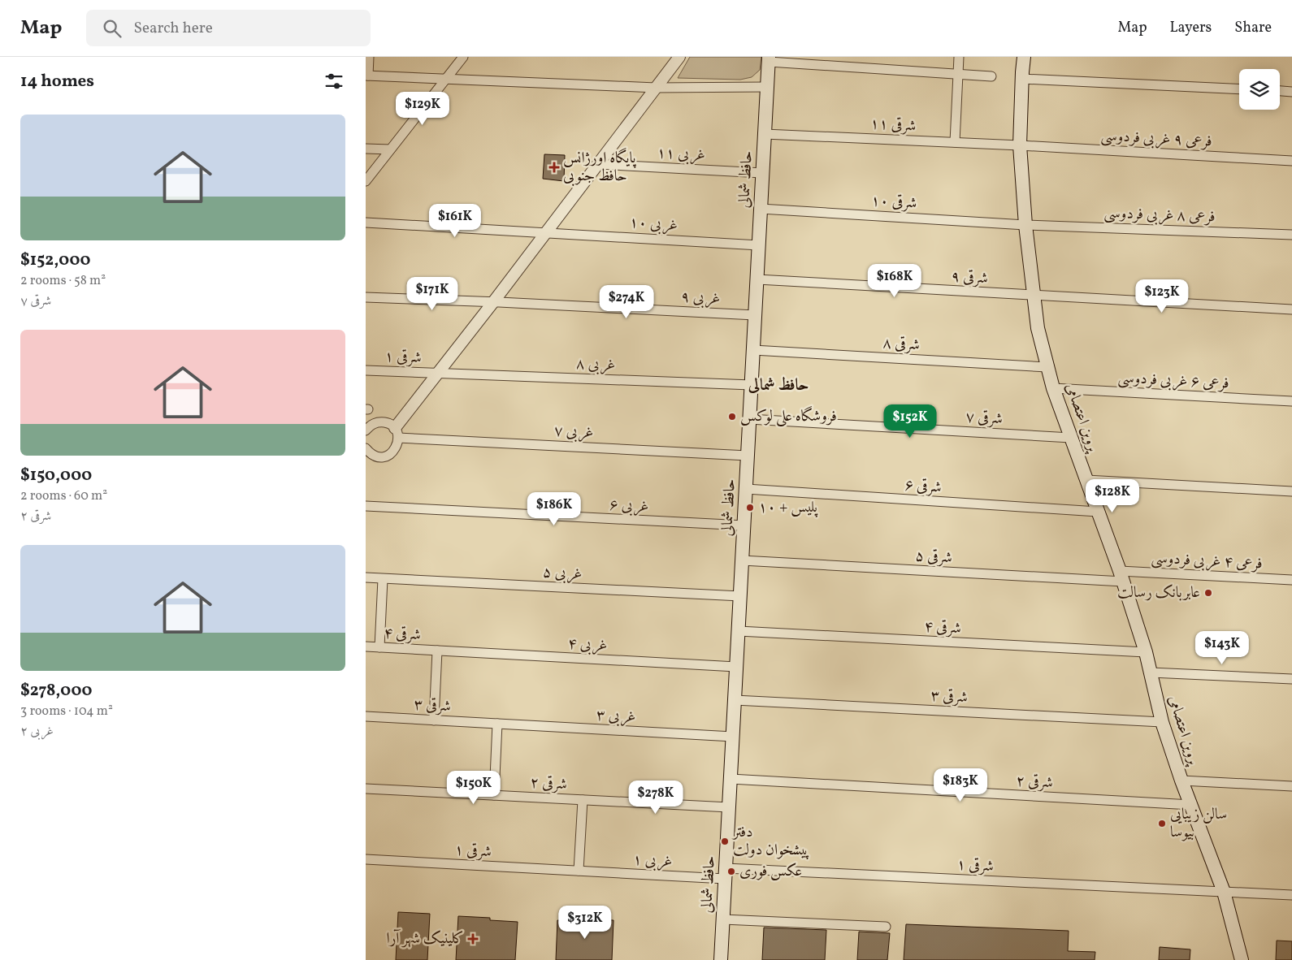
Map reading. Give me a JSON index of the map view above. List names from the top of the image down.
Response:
{
  "streets": {
    "main road": ["حافظ شمالی", "پروین اعتصامی"],
    "street": [
      "۱۱ شرقی",
      "فرعی ۹ غربی فردوسی",
      "۱۱ غربی",
      "شرقی ۱۰",
      "فرعی ۸ غربی فردوسی",
      "۱۰ غربی",
      "شرقی ۹",
      "۹ غربی",
      "۸ شرقی",
      "۱ شرقی",
      "۸ غربی",
      "فرعی ۶ غربی فردوسی",
      "۷ شرقی",
      "۷ غربی",
      "۶ شرقی",
      "۶ غربی",
      "۵ شرقی",
      "فرعی ۴ غربی فردوسی",
      "۵ غربی",
      "۴ شرقی",
      "۴ غربی",
      "۳ شرقی",
      "۳ غربی",
      "۲ شرقی",
      "۱ غربی"
    ]
  },
  "crossings": [
    ["۱۱ شرقی", "فرعی ۹ غربی فردوسی"],
    ["۱۱ شرقی", "حافظ شمالی"],
    ["۱۱ شرقی", "پروین اعتصامی"],
    ["فرعی ۹ غربی فردوسی", "پروین اعتصامی"],
    ["۱۱ غربی", "حافظ شمالی"],
    ["حافظ شمالی", "شرقی ۱۰"],
    ["حافظ شمالی", "۱۰ غربی"],
    ["حافظ شمالی", "شرقی ۹"],
    ["حافظ شمالی", "۹ غربی"],
    ["حافظ شمالی", "۸ شرقی"],
    ["حافظ شمالی", "۱ شرقی"],
    ["حافظ شمالی", "۸ غربی"],
    ["حافظ شمالی", "۷ شرقی"],
    ["حافظ شمالی", "۷ غربی"],
    ["حافظ شمالی", "۶ شرقی"],
    ["حافظ شمالی", "۶ غربی"],
    ["حافظ شمالی", "۵ شرقی"],
    ["حافظ شمالی", "۵ غربی"],
    ["حافظ شمالی", "۴ شرقی"],
    ["حافظ شمالی", "۴ غربی"],
    ["حافظ شمالی", "۳ شرقی"],
    ["حافظ شمالی", "۳ غربی"],
    ["حافظ شمالی", "۲ شرقی"],
    ["حافظ شمالی", "۱ غربی"],
    ["شرقی ۱۰", "فرعی ۸ غربی فردوسی"],
    ["شرقی ۱۰", "پروین اعتصامی"],
    ["فرعی ۸ غربی فردوسی", "پروین اعتصامی"],
    ["شرقی ۹", "پروین اعتصامی"],
    ["۸ شرقی", "پروین اعتصامی"],
    ["۱ شرقی", "۸ غربی"],
    ["۱ شرقی", "پروین اعتصامی"],
    ["۱ شرقی", "۱ غربی"],
    ["فرعی ۶ غربی فردوسی", "پروین اعتصامی"],
    ["پروین اعتصامی", "۷ شرقی"],
    ["پروین اعتصامی", "۶ شرقی"],
    ["پروین اعتصامی", "۵ شرقی"],
    ["پروین اعتصامی", "فرعی ۴ غربی فردوسی"],
    ["پروین اعتصامی", "۴ شرقی"],
    ["پروین اعتصامی", "۳ شرقی"],
    ["پروین اعتصامی", "۲ شرقی"],
    ["۵ شرقی", "فرعی ۴ غربی فردوسی"],
    ["۴ شرقی", "۴ غربی"],
    ["۳ شرقی", "۳ غربی"]
  ],
  "districts": ["حافظ شمالی"],
  "places": {
    "health": ["پایگاه اورژانس حافظ جنوبی", "کلینیک شهر آرا"],
    "other": [
      "فروشگاه علی لوکس",
      "پلیس + ۱۰",
      "عابربانک رسالت",
      "سالن زیبایی بیوسا",
      "دفتر پیشخوان دولت",
      "عکس فوری"
    ]
  },
  "page": {
    "header": "Map",
    "search": "Search here",
    "nav": ["Map", "Layers", "Share"],
    "heading": "14 homes",
    "price": [
      "$129K",
      "$161K",
      "$168K",
      "$171K",
      "$123K",
      "$274K",
      "$152K",
      "$128K",
      "$186K",
      "$143K",
      "$183K",
      "$150K",
      "$278K",
      "$312K"
    ],
    "list": [
      {
        "name": "$152,000",
        "note": "2 rooms · 58 m² · ۷ شرقی"
      },
      {
        "name": "$150,000",
        "note": "2 rooms · 60 m² · ۲ شرقی"
      },
      {
        "name": "$278,000",
        "note": "3 rooms · 104 m² · ۲ غربی"
      }
    ]
  }
}
